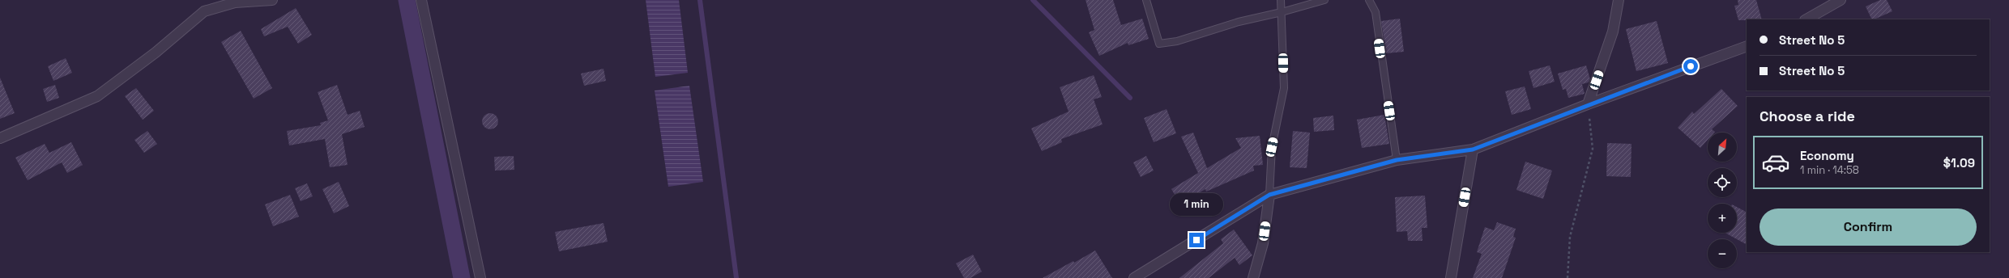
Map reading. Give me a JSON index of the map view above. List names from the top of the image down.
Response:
{
  "north": "top right",
  "page": {
    "banner": ["Street No 5", "Street No 5"],
    "heading": "Choose a ride",
    "map_buttons": ["+", "−"],
    "list": [
      {
        "name": "Economy",
        "note": "1 min · 14:58",
        "value": "$1.09"
      }
    ],
    "bubble": "1 min",
    "buttons": "Confirm"
  }
}
